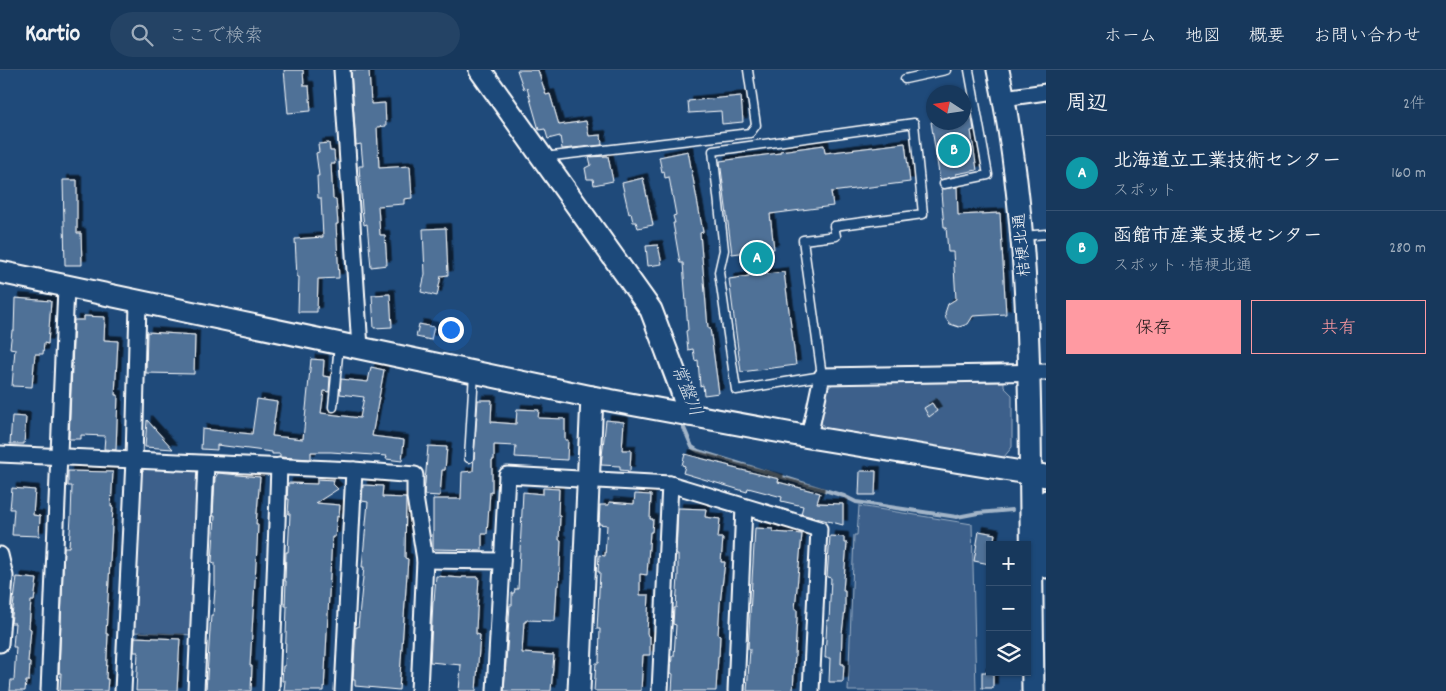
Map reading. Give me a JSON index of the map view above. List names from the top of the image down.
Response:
{
  "streets": {
    "street": ["桔梗北通"]
  },
  "water": ["常盤川"],
  "north": "left",
  "page": {
    "header": "Kartio",
    "search": "ここで検索",
    "nav": [
      "ホーム",
      "地図",
      "概要",
      "お問い合わせ"
    ],
    "heading": ["周辺", "2件"],
    "pins": ["B", "A"],
    "list": [
      {
        "mark": "A",
        "name": "北海道立工業技術センター",
        "note": "スポット",
        "value": "160 m"
      },
      {
        "mark": "B",
        "name": "函館市産業支援センター",
        "note": "スポット · 桔梗北通",
        "value": "280 m"
      }
    ],
    "buttons": ["保存", "共有"],
    "map_buttons": ["+", "−"]
  }
}
